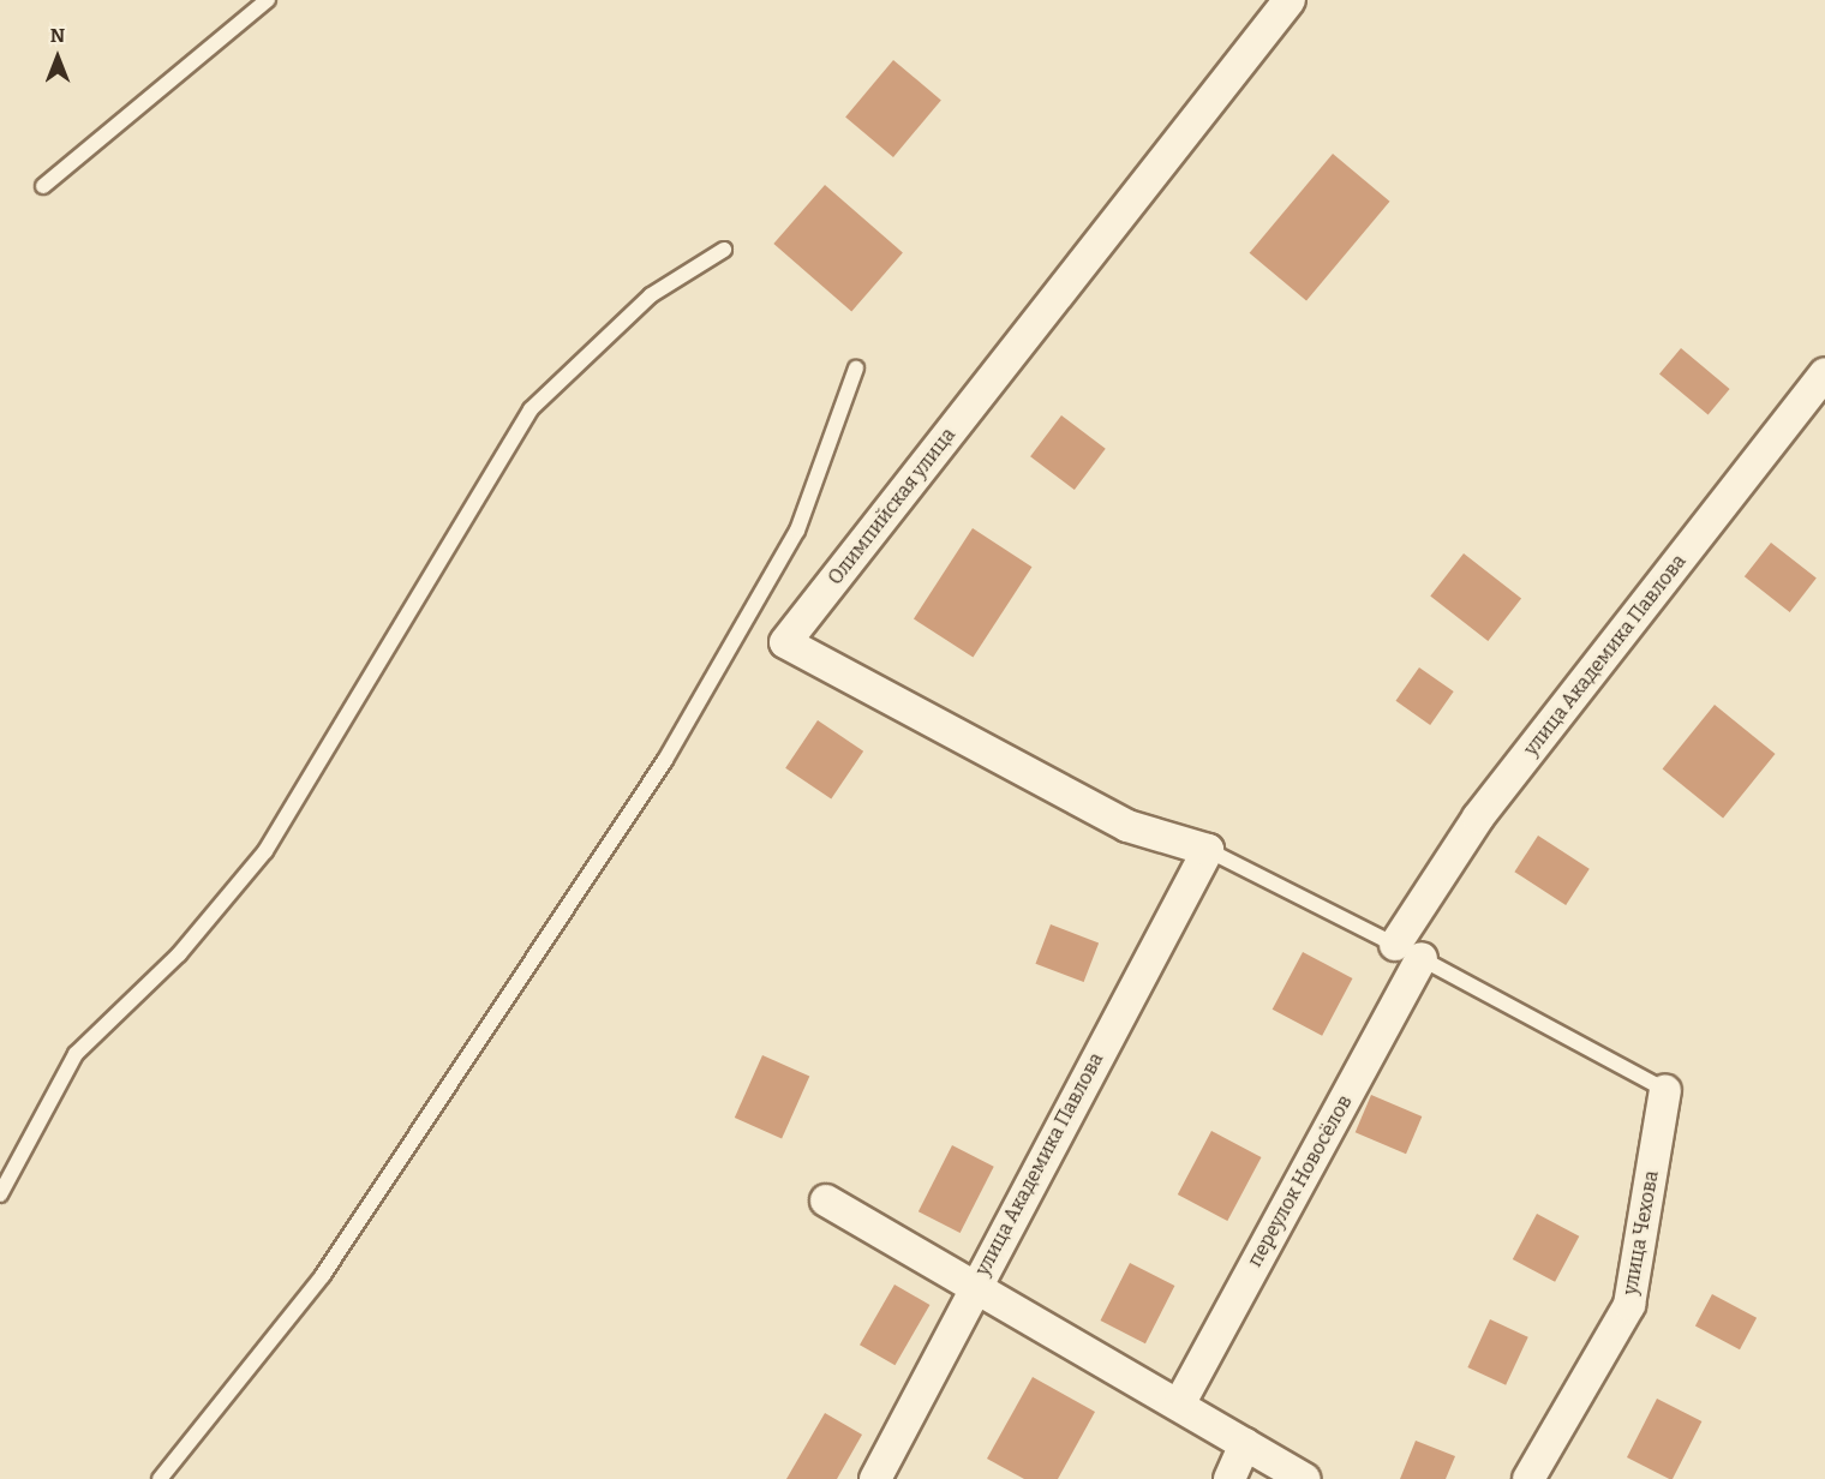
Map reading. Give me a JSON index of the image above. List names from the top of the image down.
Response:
{
  "streets": {
    "street": [
      "Олимпийская улица",
      "улица Академика Павлова",
      "переулок Новосёлов",
      "улица Чехова"
    ]
  },
  "crossings": [
    ["Олимпийская улица", "улица Академика Павлова"],
    ["улица Академика Павлова", "переулок Новосёлов"]
  ],
  "north": "top"
}
